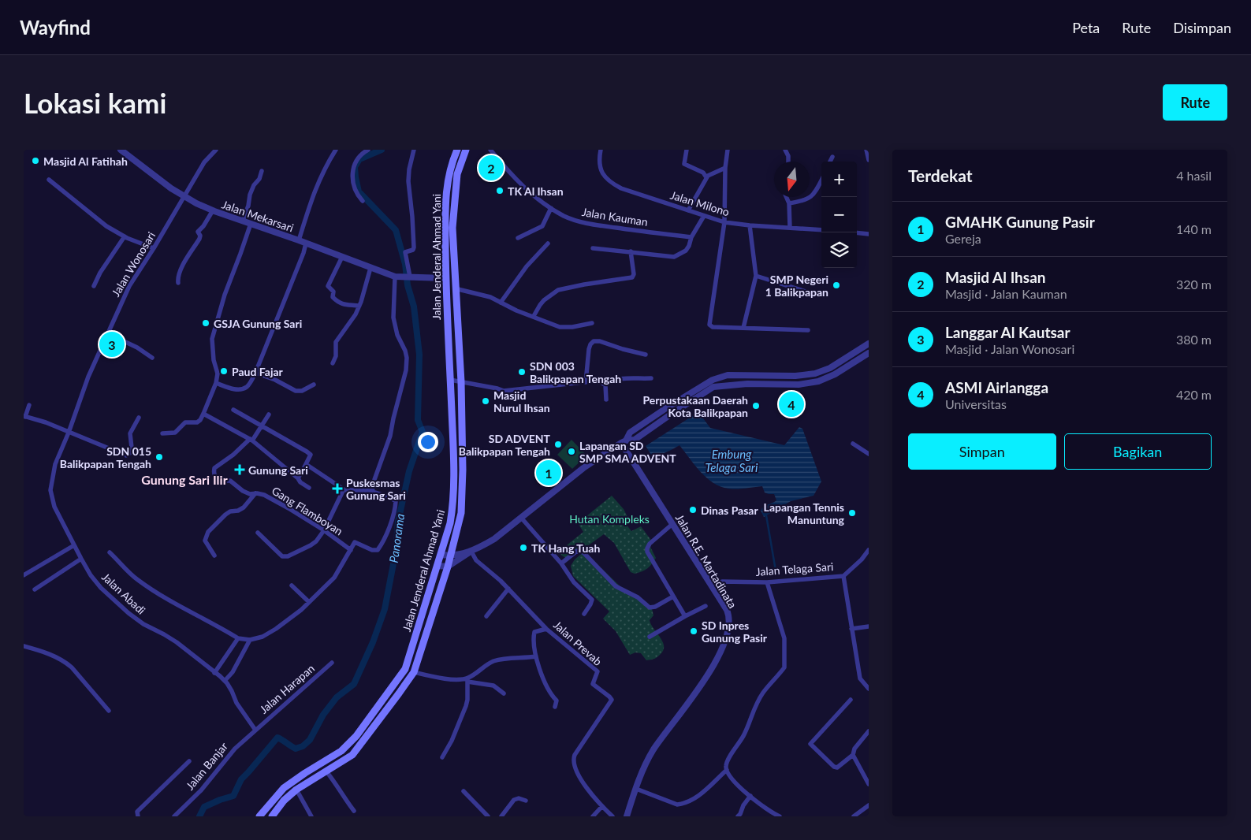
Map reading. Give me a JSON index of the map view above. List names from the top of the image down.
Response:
{
  "streets": {
    "main road": ["Jalan Jenderal Ahmad Yani"],
    "street": [
      "Jalan Milono",
      "Jalan Mekarsari",
      "Jalan Kauman",
      "Jalan Wonosari",
      "Gang Flamboyan",
      "Jalan R.E. Martadinata",
      "Jalan Telaga Sari",
      "Jalan Abadi",
      "Jalan Prevab",
      "Jalan Harapan",
      "Jalan Banjar"
    ]
  },
  "crossings": [
    ["Jalan Mekarsari", "Jalan Jenderal Ahmad Yani"],
    ["Jalan Mekarsari", "Jalan Wonosari"],
    ["Jalan Wonosari", "Jalan Abadi"],
    ["Jalan R.E. Martadinata", "Jalan Telaga Sari"],
    ["Jalan Abadi", "Jalan Harapan"],
    ["Jalan Abadi", "Jalan Banjar"],
    ["Jalan Harapan", "Jalan Banjar"]
  ],
  "districts": ["Gunung Sari Ilir"],
  "water": ["Embung Telaga Sari", "Panorama"],
  "parks": ["Hutan Kompleks"],
  "places": {
    "other": [
      "Masjid Al Fatihah",
      "TK Al Ihsan",
      "SMP Negeri 1 Balikpapan",
      "GSJA Gunung Sari",
      "Paud Fajar",
      "SDN 003 Balikpapan Tengah",
      "Masjid Nurul Ihsan",
      "Perpustakaan Daerah Kota Balikpapan",
      "SD ADVENT Balikpapan Tengah",
      "Lapangan SD SMP SMA ADVENT",
      "SDN 015 Balikpapan Tengah",
      "Dinas Pasar",
      "Lapangan Tennis Manuntung",
      "TK Hang Tuah",
      "SD Inpres Gunung Pasir"
    ],
    "health": ["Gunung Sari", "Puskesmas Gunung Sari"]
  },
  "north": "bottom",
  "page": {
    "header": "Wayfind",
    "nav": ["Peta", "Rute", "Disimpan"],
    "buttons": [
      "Rute",
      ["Simpan", "Bagikan"]
    ],
    "title": "Lokasi kami",
    "heading": ["Terdekat", "4 hasil"],
    "pins": [
      "2",
      "3",
      "4",
      "1"
    ],
    "map_buttons": ["+", "−"],
    "list": [
      {
        "mark": "1",
        "name": "GMAHK Gunung Pasir",
        "note": "Gereja",
        "value": "140 m"
      },
      {
        "mark": "2",
        "name": "Masjid Al Ihsan",
        "note": "Masjid · Jalan Kauman",
        "value": "320 m"
      },
      {
        "mark": "3",
        "name": "Langgar Al Kautsar",
        "note": "Masjid · Jalan Wonosari",
        "value": "380 m"
      },
      {
        "mark": "4",
        "name": "ASMI Airlangga",
        "note": "Universitas",
        "value": "420 m"
      }
    ]
  }
}
